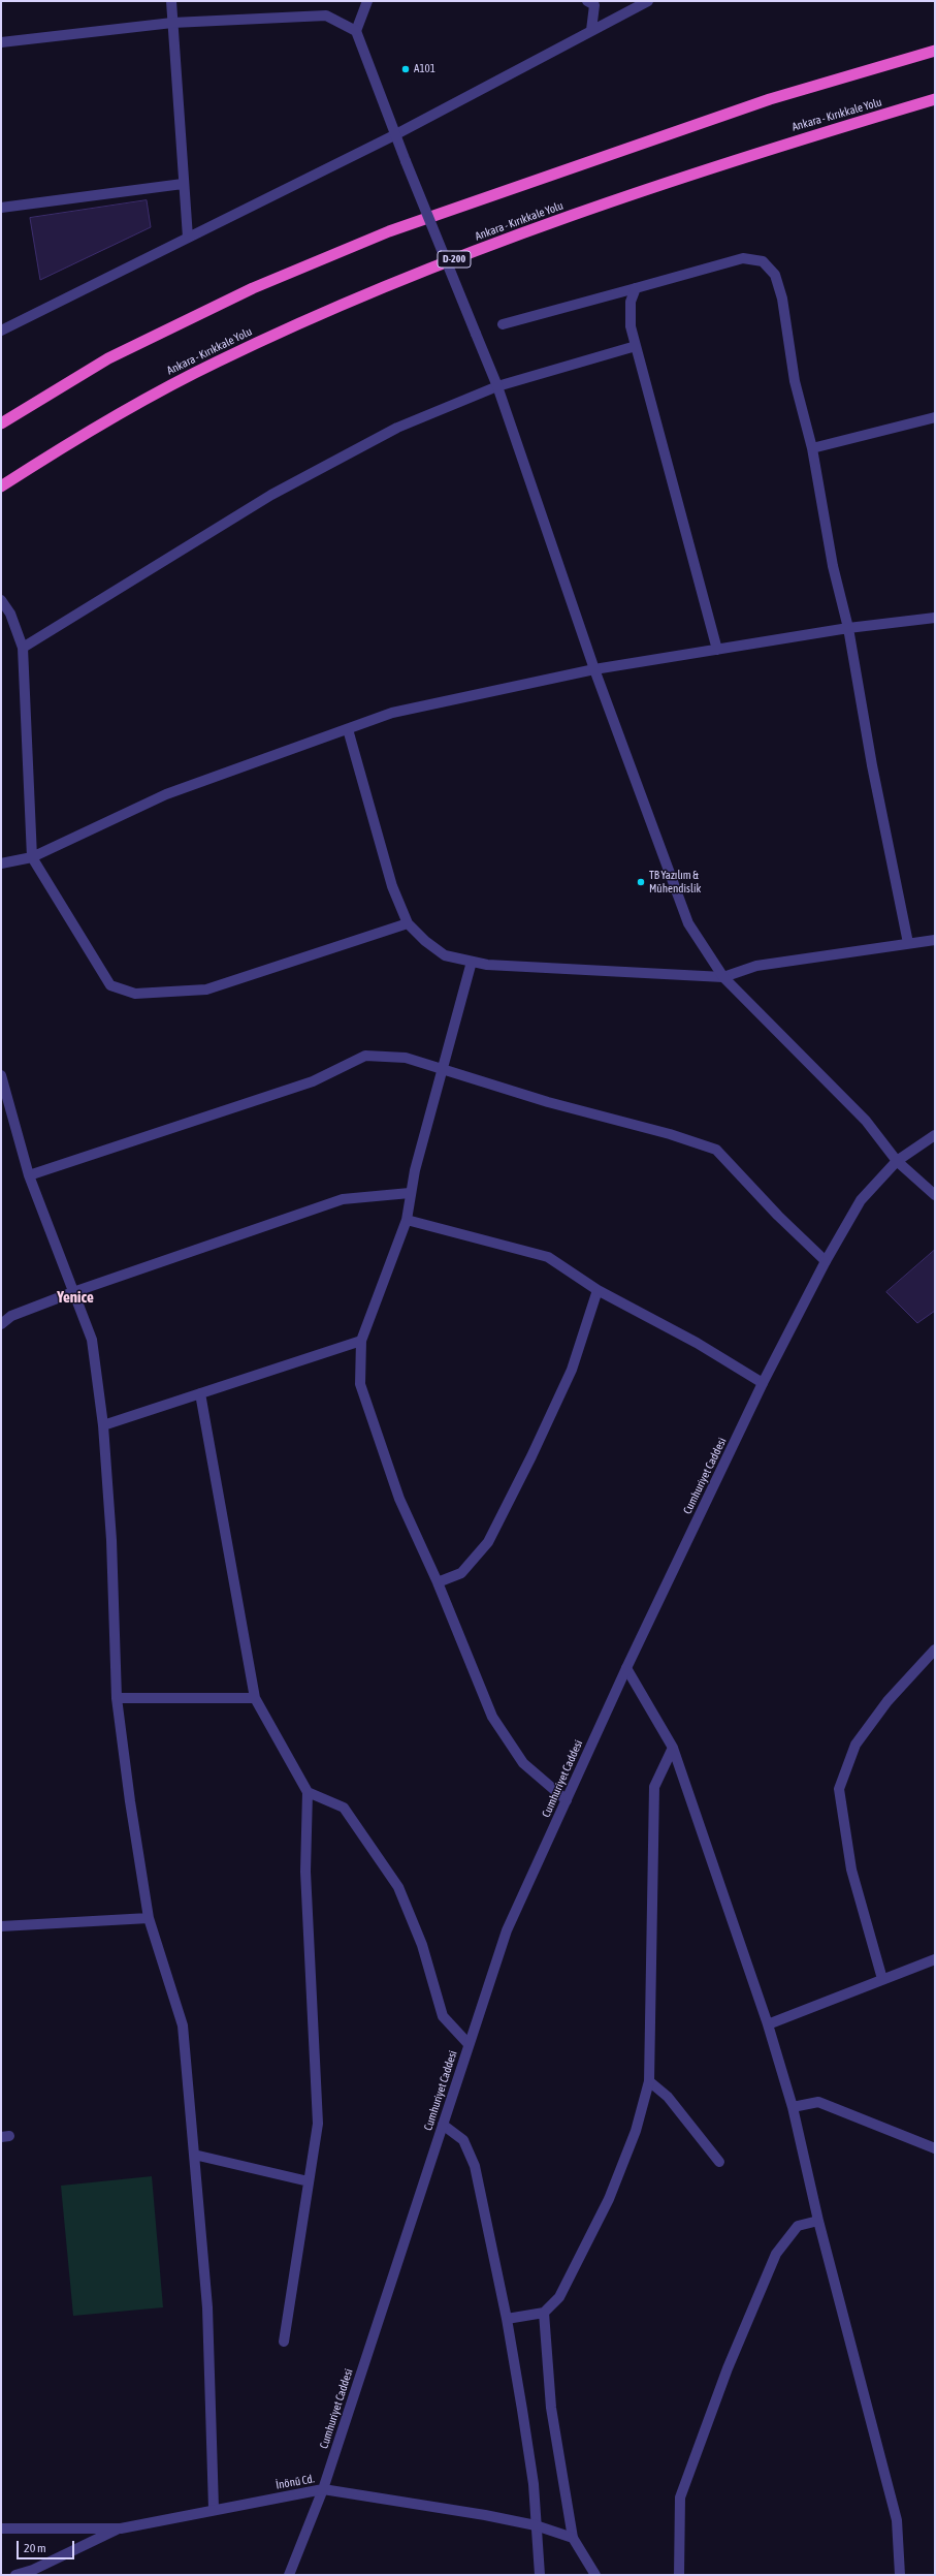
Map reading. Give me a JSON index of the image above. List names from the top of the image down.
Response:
{
  "streets": {
    "highway": ["Ankara - Kırıkkale Yolu", "D-200"],
    "street": ["Cumhuriyet Caddesi", "İnönü Cd."]
  },
  "crossings": [
    ["Cumhuriyet Caddesi", "İnönü Cd."]
  ],
  "districts": ["Yenice"],
  "places": ["A101", "TB Yazılım & Mühendislik"],
  "scale_bar": "20 m"
}
